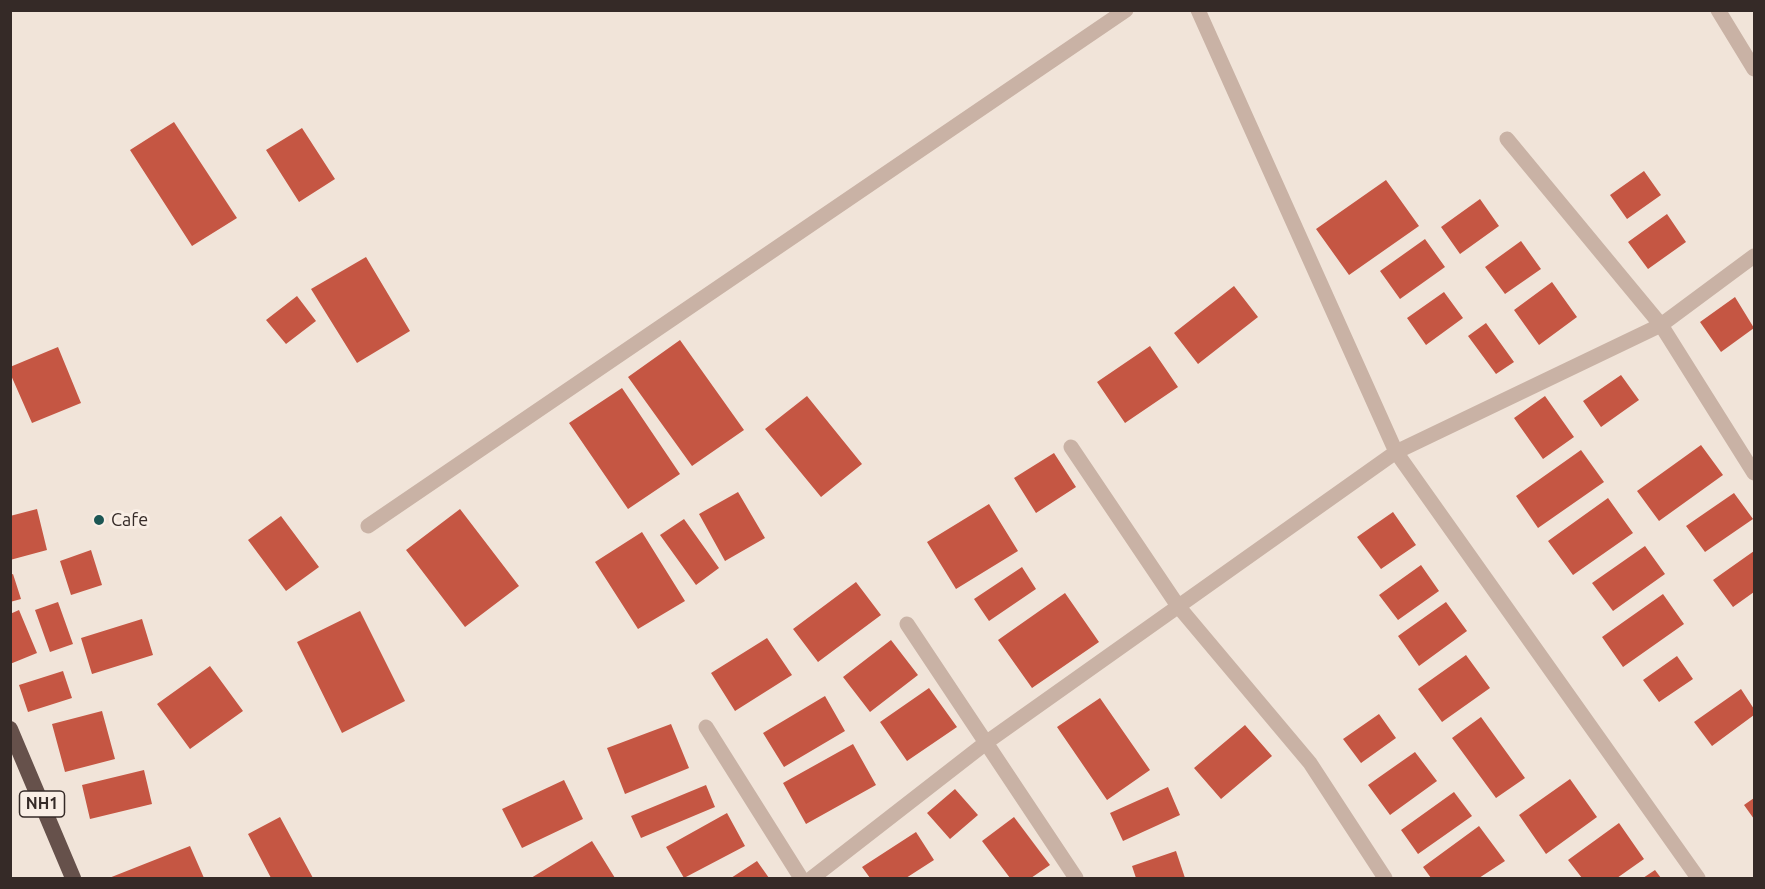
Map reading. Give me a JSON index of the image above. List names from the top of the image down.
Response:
{
  "streets": {
    "highway": ["NH1"]
  },
  "places": ["Cafe"]
}
